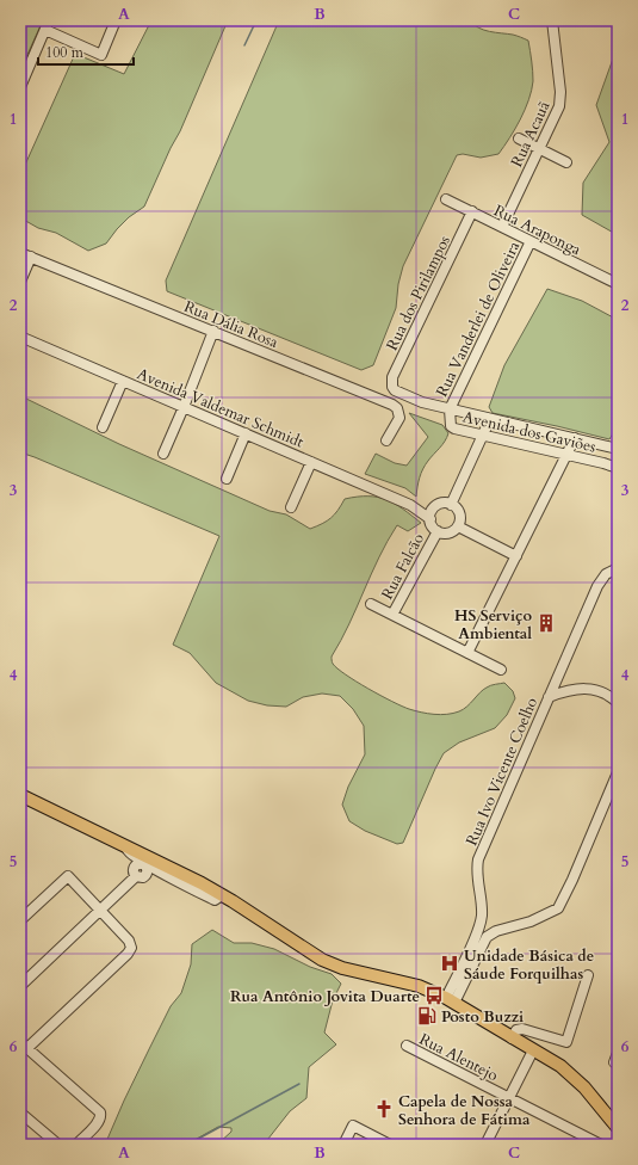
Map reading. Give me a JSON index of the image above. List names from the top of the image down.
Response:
{
  "streets": {
    "street": [
      "Rua Acauã",
      "Rua Araponga",
      "Rua dos Pirilampos",
      "Rua Vanderlei de Oliveira",
      "Rua Dália Rosa",
      "Avenida Valdemar Schmidt",
      "Avenida dos Gaviões",
      "Rua Falcão",
      "Rua Ivo Vicente Coelho",
      "Rua Alentejo"
    ]
  },
  "crossings": [
    ["Rua Acauã", "Rua Araponga"],
    ["Rua Araponga", "Rua dos Pirilampos"],
    ["Rua Araponga", "Rua Vanderlei de Oliveira"],
    ["Rua dos Pirilampos", "Avenida dos Gaviões"],
    ["Rua Vanderlei de Oliveira", "Avenida dos Gaviões"]
  ],
  "places": {
    "building": ["HS Serviço Ambiental"],
    "hospital": ["Unidade Básica de Sáude Forquilhas"],
    "bus stop": ["Rua Antônio Jovita Duarte"],
    "fuel station": ["Posto Buzzi"],
    "church": ["Capela de Nossa Senhora de Fátima"]
  },
  "scale_bar": "100 m",
  "grid": {
    "columns": ["A", "B", "C"],
    "rows": [
      "1",
      "2",
      "3",
      "4",
      "5",
      "6"
    ]
  }
}
